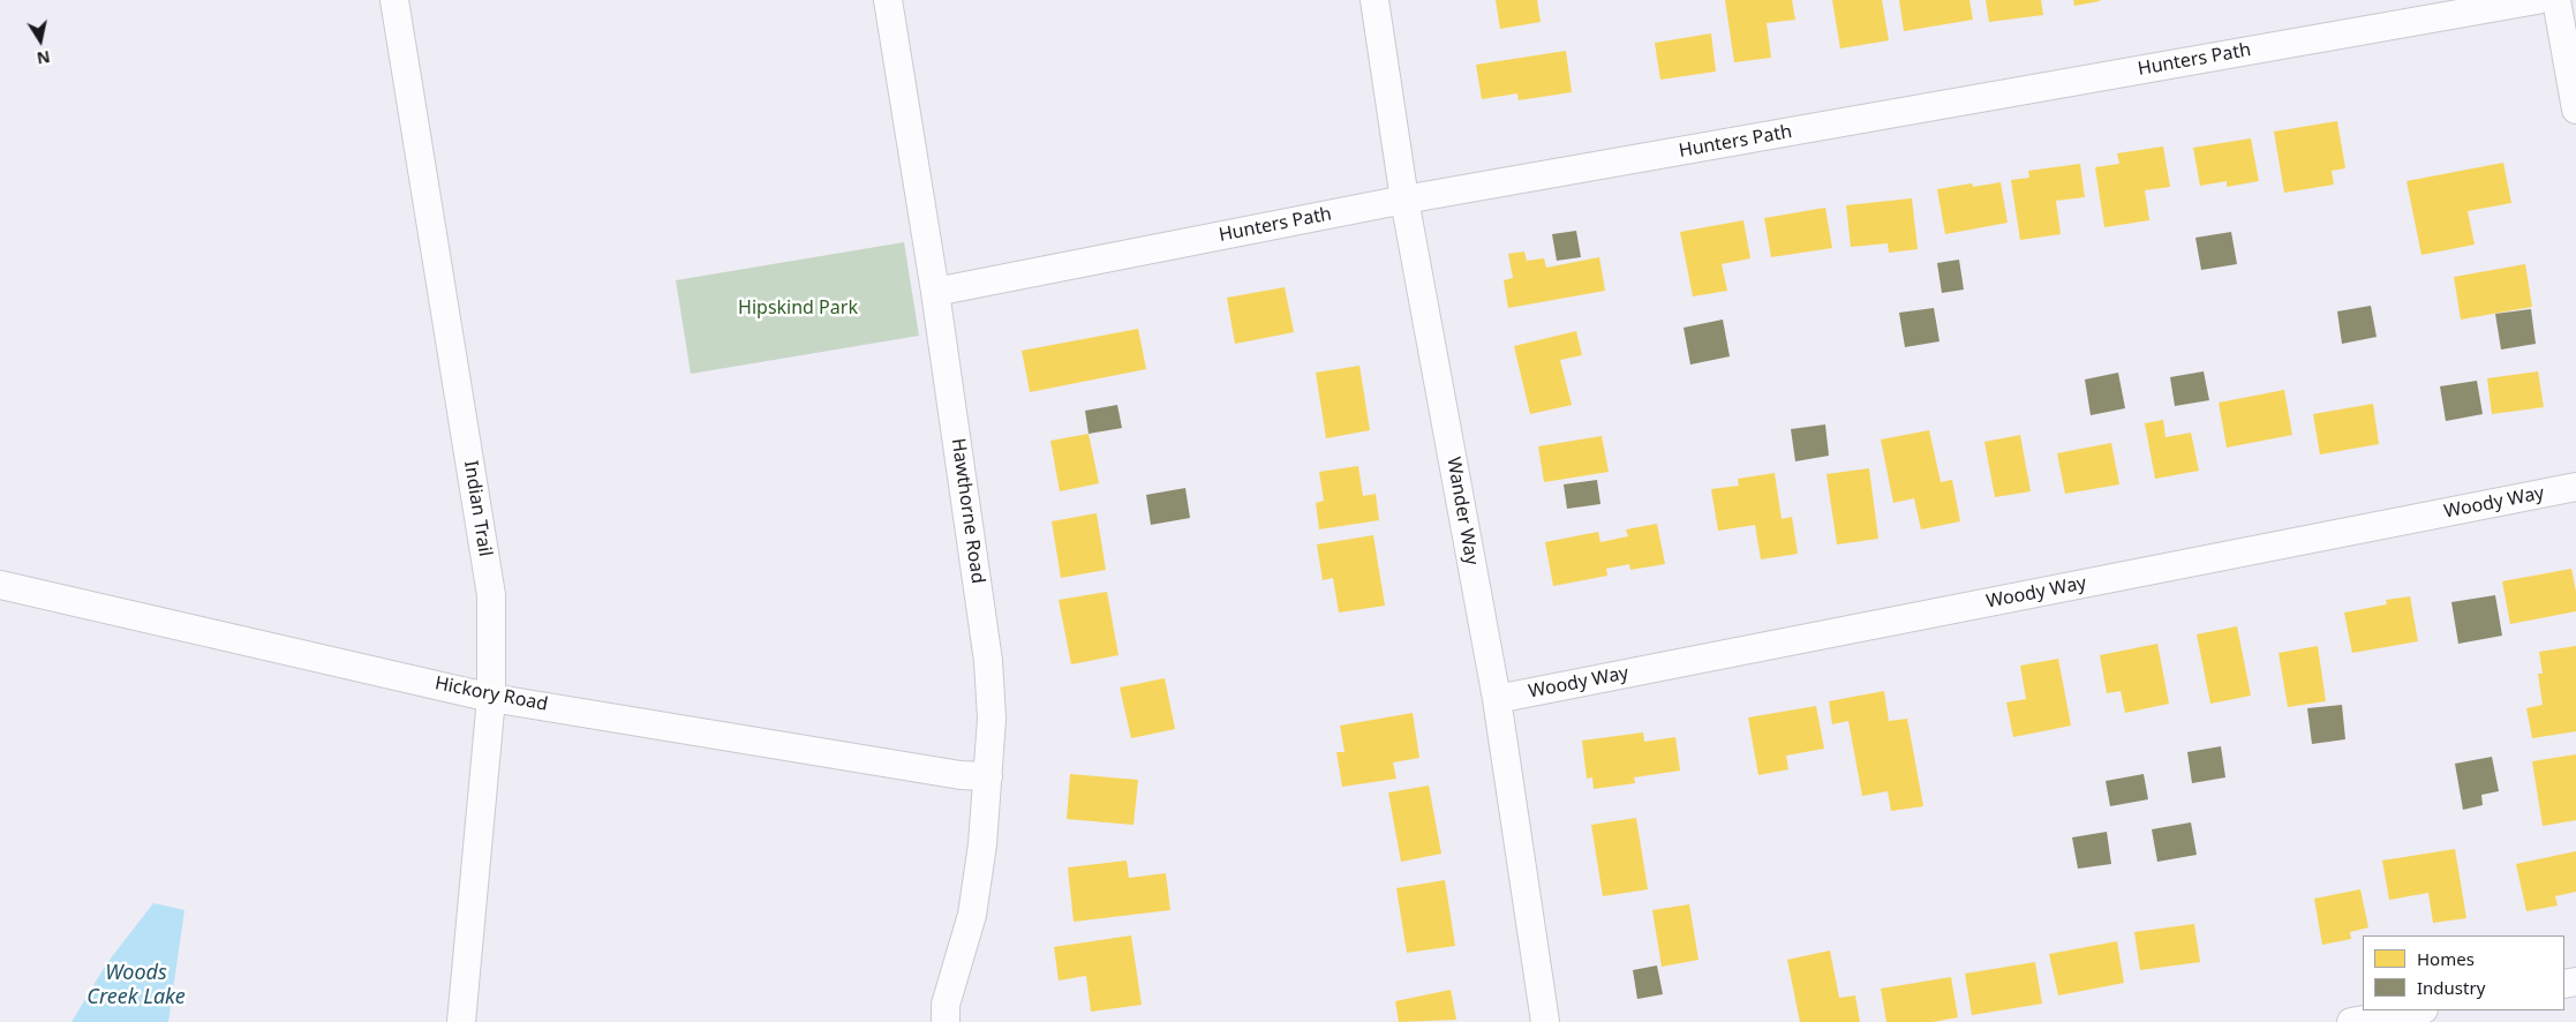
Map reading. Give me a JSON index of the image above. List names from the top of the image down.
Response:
{
  "streets": {
    "street": [
      "Hunters Path",
      "Woody Way",
      "Indian Trail",
      "Hawthorne Road",
      "Wander Way",
      "Hickory Road"
    ]
  },
  "crossings": [
    ["Hunters Path", "Hawthorne Road"],
    ["Hunters Path", "Wander Way"],
    ["Woody Way", "Wander Way"],
    ["Indian Trail", "Hickory Road"],
    ["Hawthorne Road", "Hickory Road"]
  ],
  "water": ["Woods Creek Lake"],
  "parks": ["Hipskind Park"],
  "legend": ["Homes", "Industry"],
  "north": "bottom"
}
